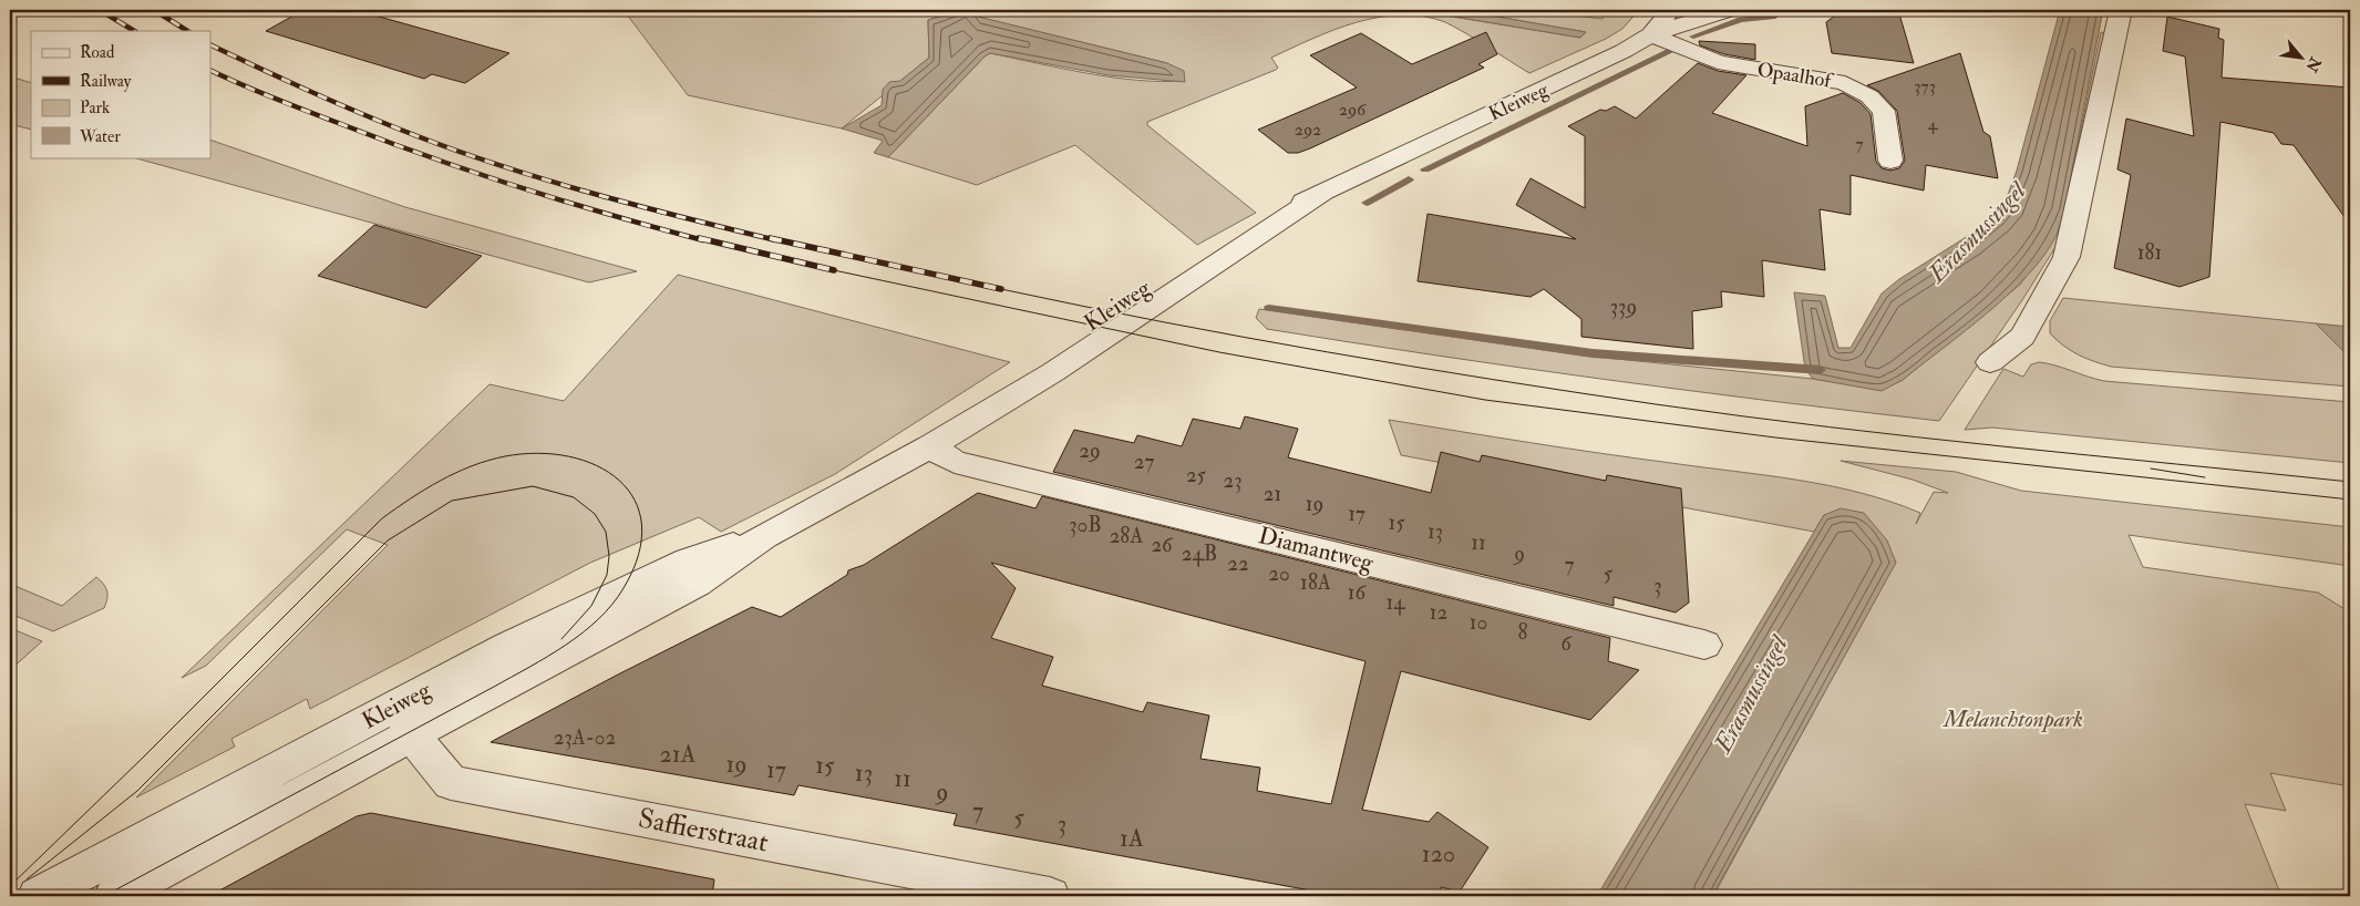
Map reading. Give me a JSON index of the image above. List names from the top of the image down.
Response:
{
  "streets": {
    "street": [
      "Opaalhof",
      "Kleiweg",
      "Diamantweg",
      "Saffierstraat"
    ]
  },
  "crossings": [
    ["Opaalhof", "Kleiweg"],
    ["Kleiweg", "Diamantweg"],
    ["Kleiweg", "Saffierstraat"]
  ],
  "water": ["Erasmussingel"],
  "parks": ["Melanchtonpark"],
  "house_numbers": [
    "373",
    "296",
    "4",
    "292",
    "7",
    "181",
    "339",
    "29",
    "27",
    "25",
    "23",
    "21",
    "19",
    "17",
    "15",
    "30B",
    "13",
    "28A",
    "11",
    "26",
    "24B",
    "9",
    "22",
    "7",
    "20",
    "5",
    "18A",
    "3",
    "16",
    "14",
    "12",
    "10",
    "8",
    "6",
    "23A-02",
    "21A",
    "19",
    "15",
    "17",
    "13",
    "11",
    "9",
    "7",
    "5",
    "3",
    "1A",
    "120"
  ],
  "legend": [
    "Road",
    "Railway",
    "Park",
    "Water"
  ],
  "north": "bottom right"
}
